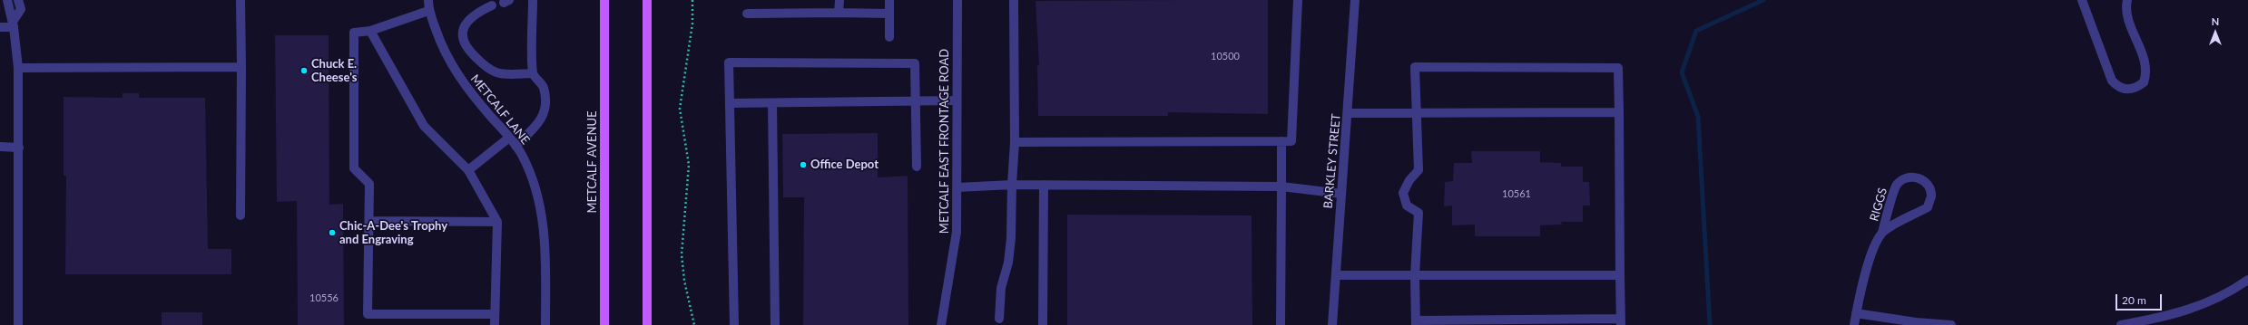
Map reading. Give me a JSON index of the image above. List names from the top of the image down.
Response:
{
  "streets": {
    "main road": ["METCALF AVENUE"],
    "street": [
      "METCALF LANE",
      "METCALF EAST FRONTAGE ROAD",
      "BARKLEY STREET",
      "RIGGS"
    ]
  },
  "places": ["Chuck E. Cheese's", "Office Depot", "Chic-A-Dee's Trophy and Engraving"],
  "house_numbers": ["10500", "10561", "10556"],
  "scale_bar": "20 m",
  "north": "top"
}
